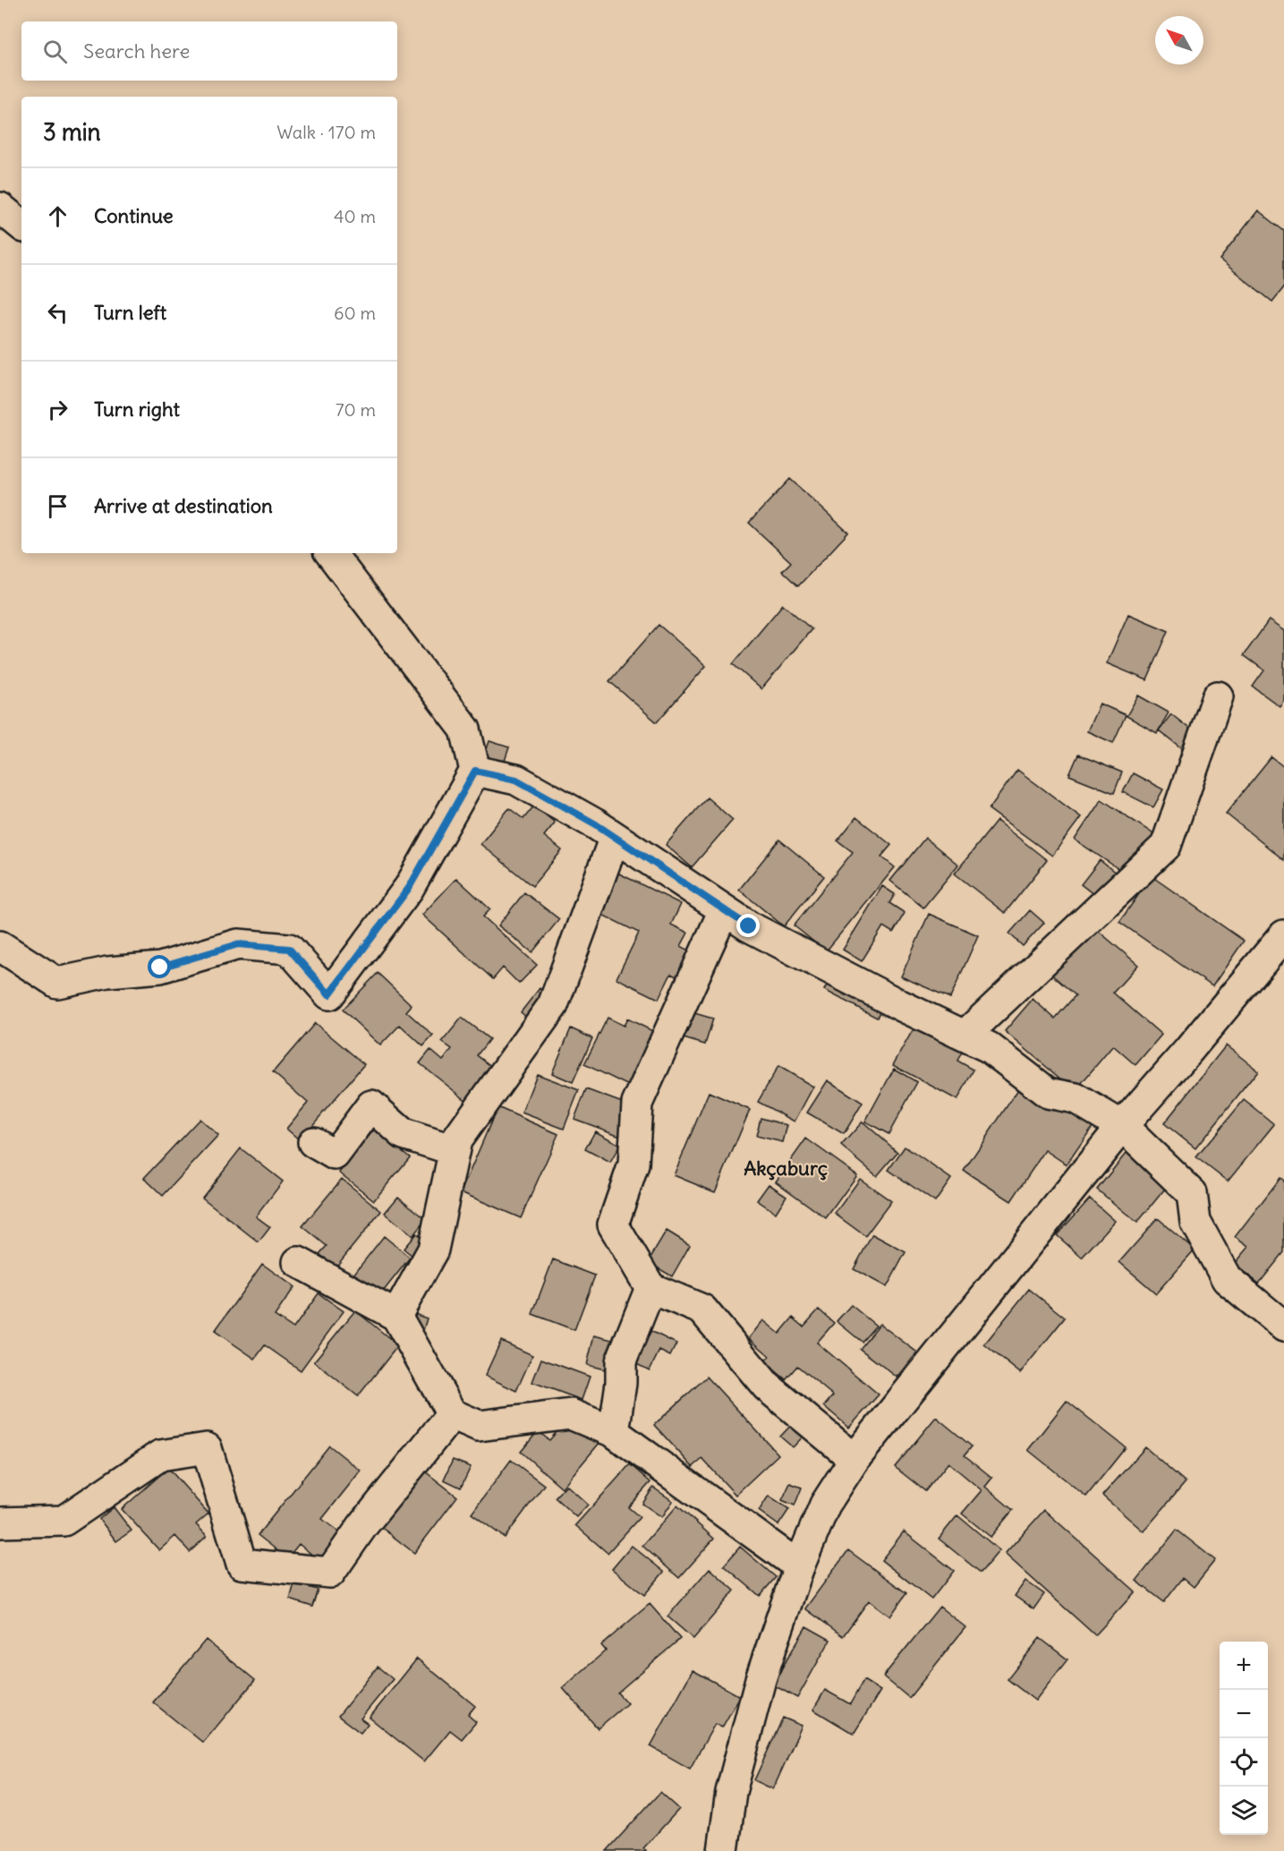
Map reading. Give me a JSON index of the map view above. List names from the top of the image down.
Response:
{
  "districts": ["Akçaburç"],
  "north": "top left",
  "page": {
    "search": "Search here",
    "heading": ["3 min", "Walk · 170 m"],
    "list": [
      ["Continue", "40 m"],
      ["Turn left", "60 m"],
      ["Turn right", "70 m"],
      "Arrive at destination"
    ],
    "map_buttons": ["+", "−"]
  }
}
